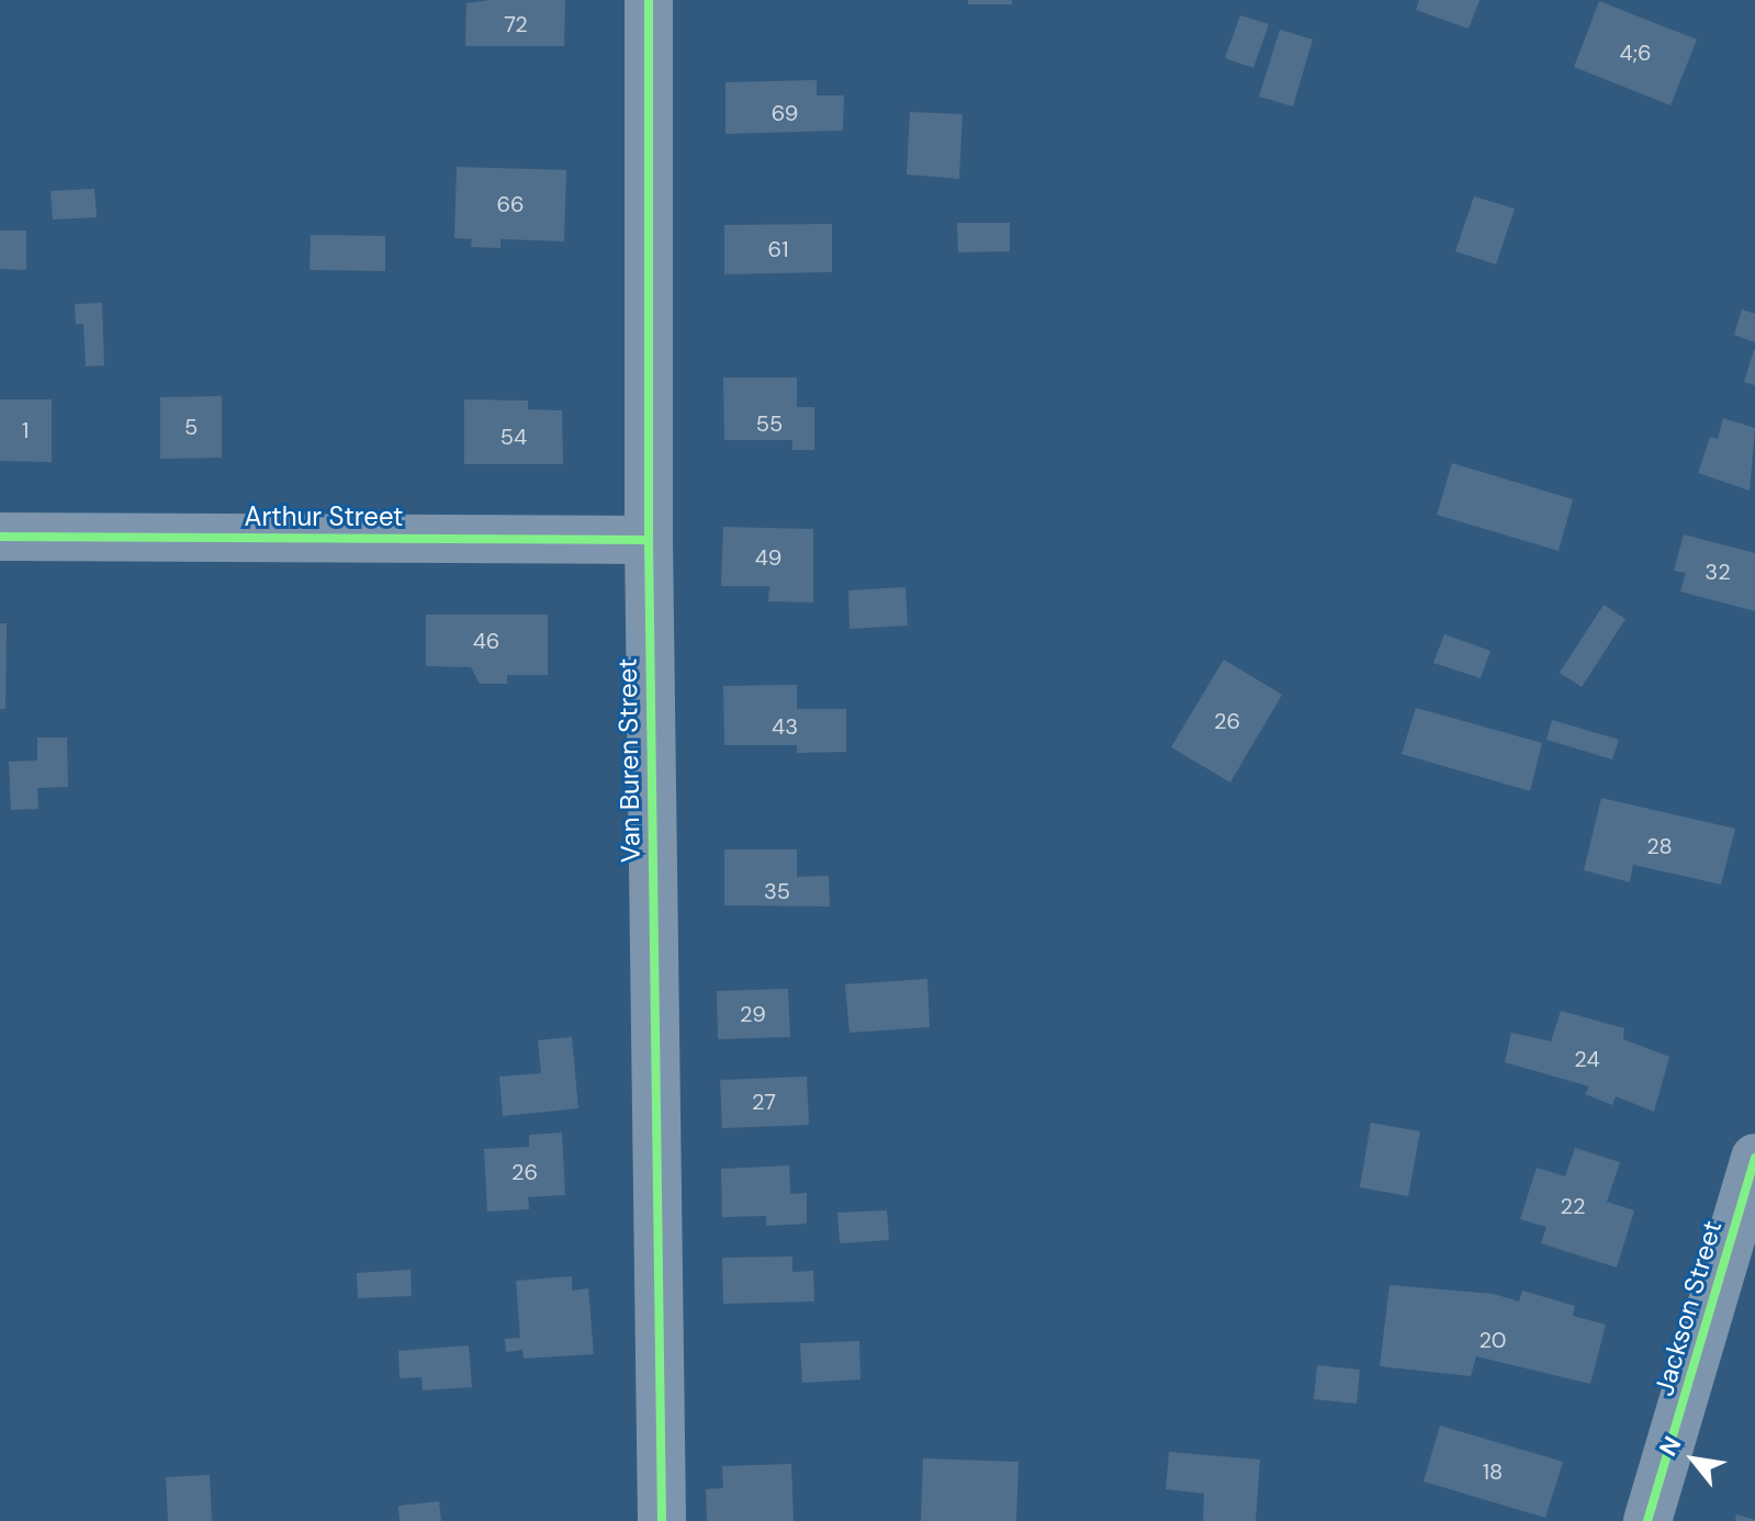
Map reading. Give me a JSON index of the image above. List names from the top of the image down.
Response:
{
  "streets": {
    "street": ["Arthur Street", "Van Buren Street", "Jackson Street"]
  },
  "crossings": [
    ["Arthur Street", "Van Buren Street"]
  ],
  "house_numbers": [
    "72",
    "4;6",
    "69",
    "66",
    "61",
    "55",
    "5",
    "1",
    "54",
    "49",
    "32",
    "46",
    "26",
    "43",
    "28",
    "35",
    "29",
    "24",
    "27",
    "26",
    "22",
    "20",
    "18"
  ],
  "north": "top left"
}
